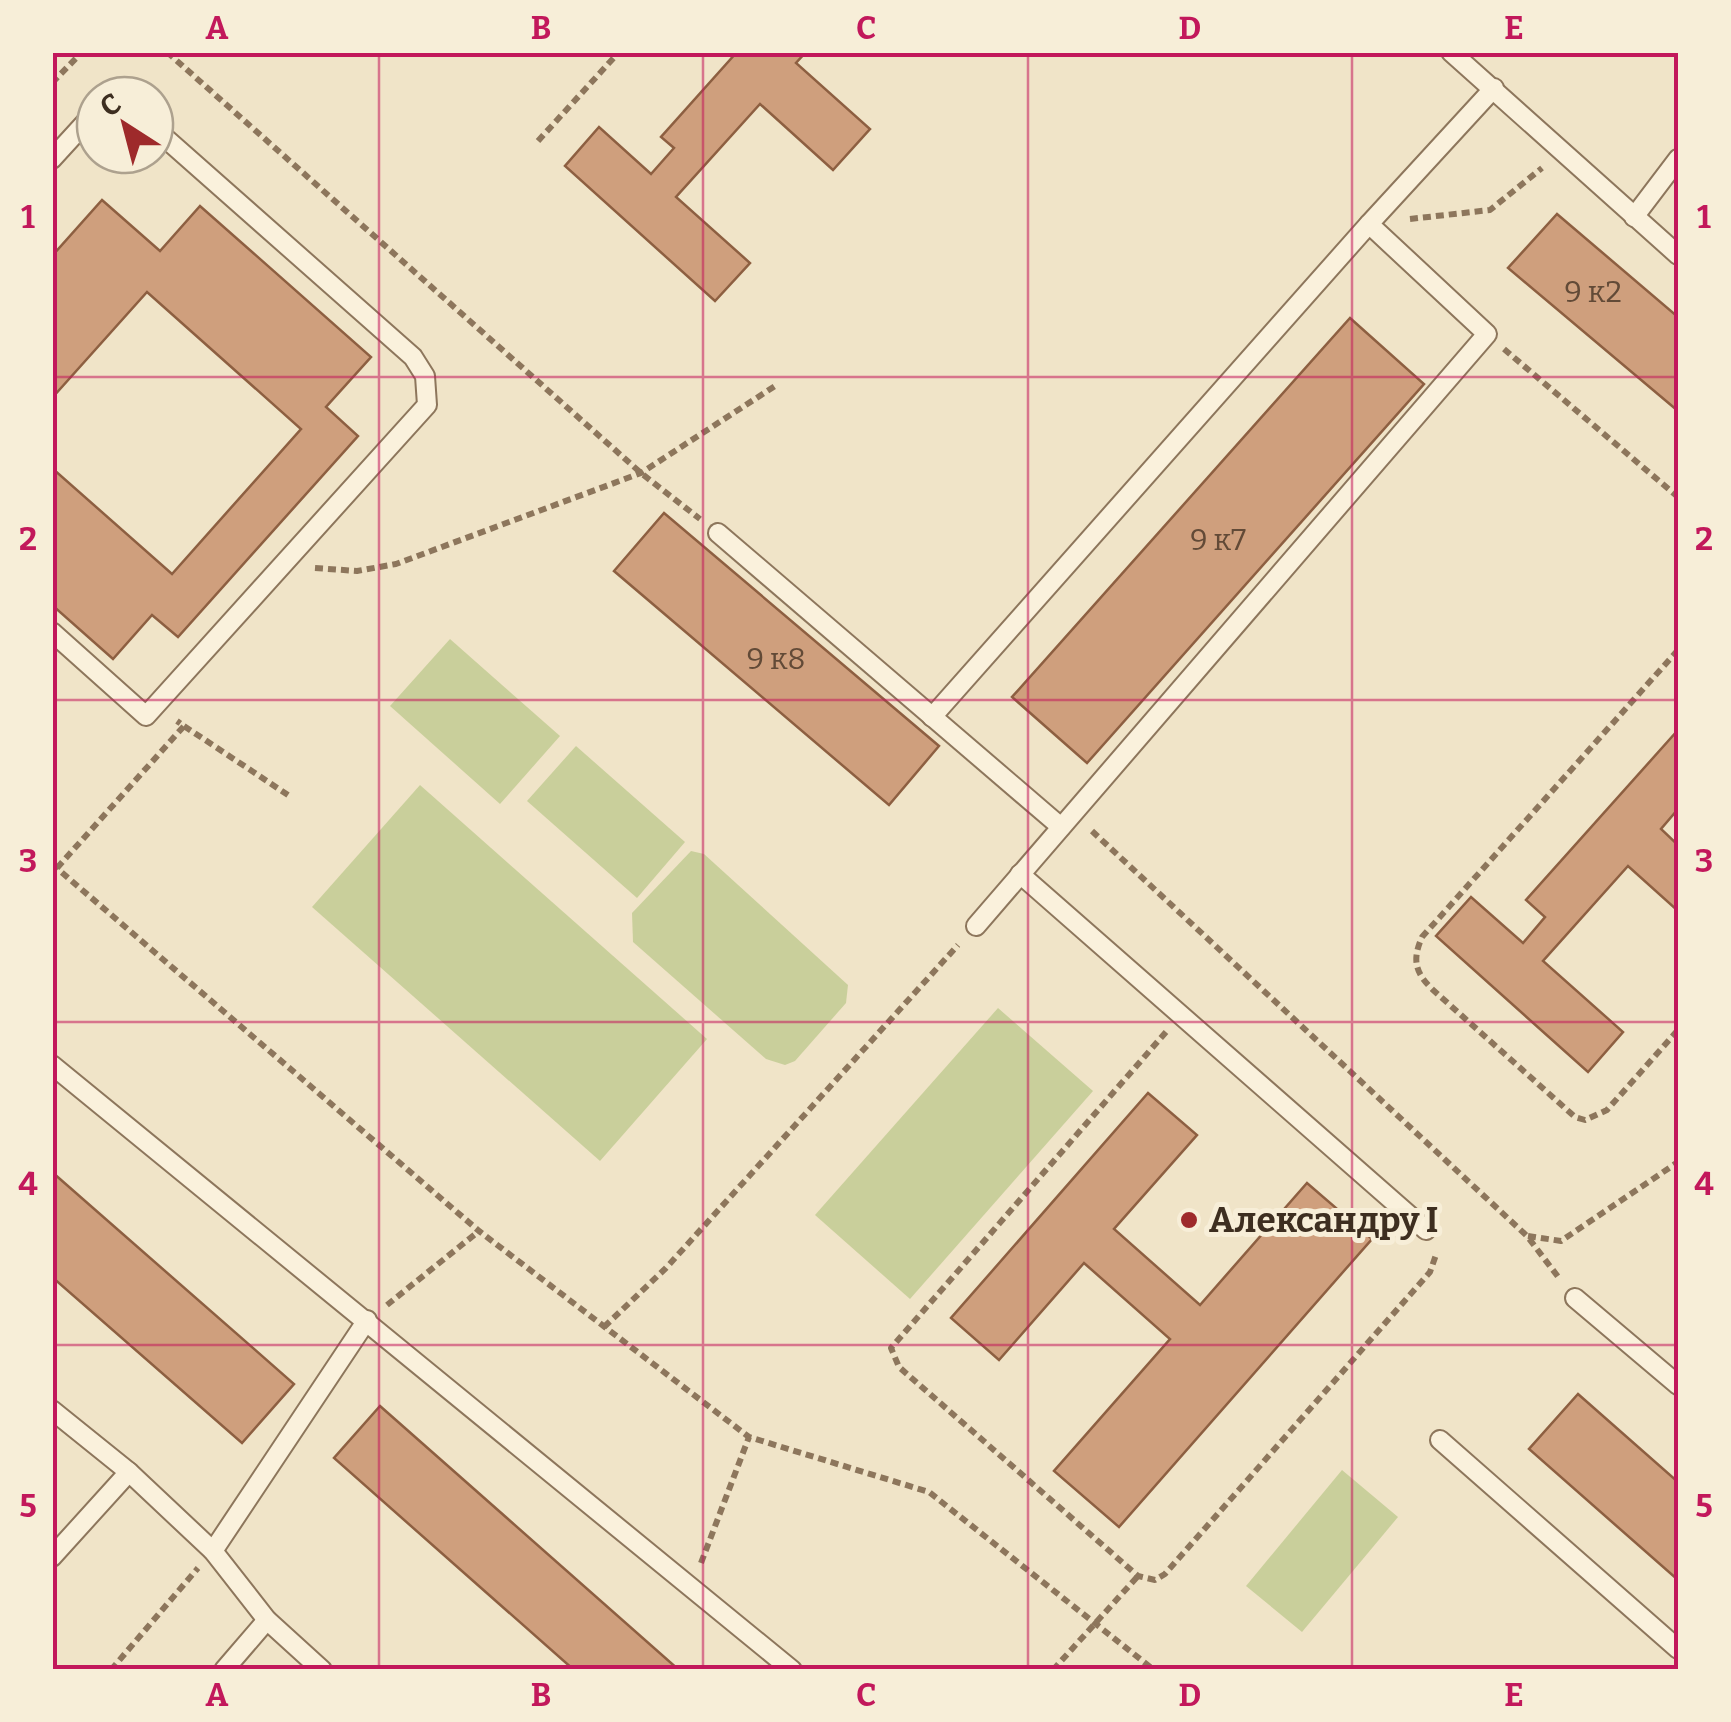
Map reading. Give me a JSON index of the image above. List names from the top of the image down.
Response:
{
  "places": ["Александру I"],
  "house_numbers": ["9 к2", "9 к7", "9 к8"],
  "north": "top left",
  "grid": {
    "columns": [
      "A",
      "B",
      "C",
      "D",
      "E"
    ],
    "rows": [
      "1",
      "2",
      "3",
      "4",
      "5"
    ]
  }
}
